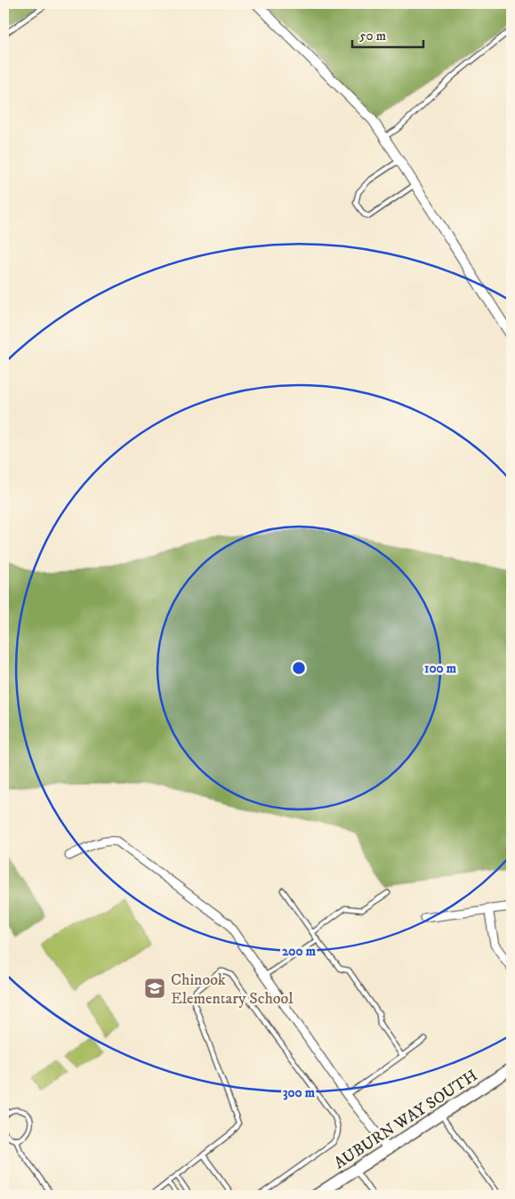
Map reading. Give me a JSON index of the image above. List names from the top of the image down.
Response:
{
  "streets": {
    "main road": ["AUBURN WAY SOUTH"]
  },
  "places": {
    "school or university": ["Chinook Elementary School"]
  },
  "scale_bar": "50 m",
  "rings": ["100 m", "200 m", "300 m"]
}
